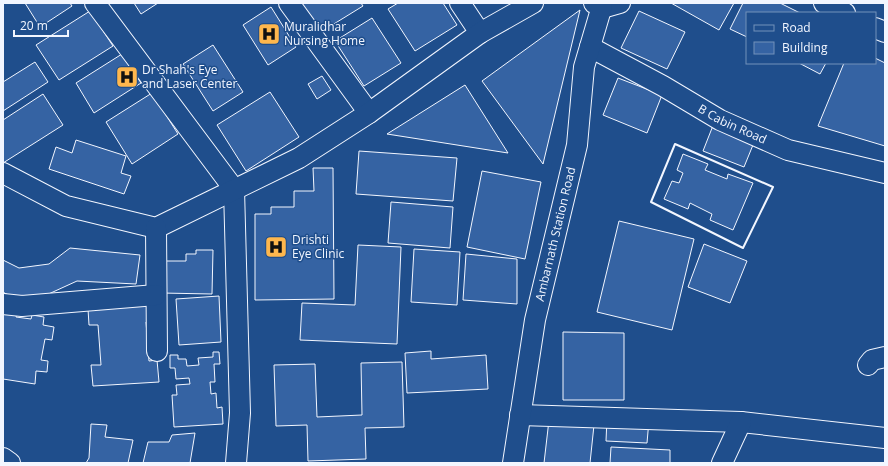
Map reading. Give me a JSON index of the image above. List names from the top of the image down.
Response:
{
  "streets": {
    "street": ["B Cabin Road", "Ambarnath Station Road"]
  },
  "crossings": [
    ["B Cabin Road", "Ambarnath Station Road"]
  ],
  "places": {
    "hospital": ["Muralidhar Nursing Home", "Dr Shah's Eye and Laser Center", "Drishti Eye Clinic"]
  },
  "legend": ["Road", "Building"],
  "scale_bar": "20 m"
}
